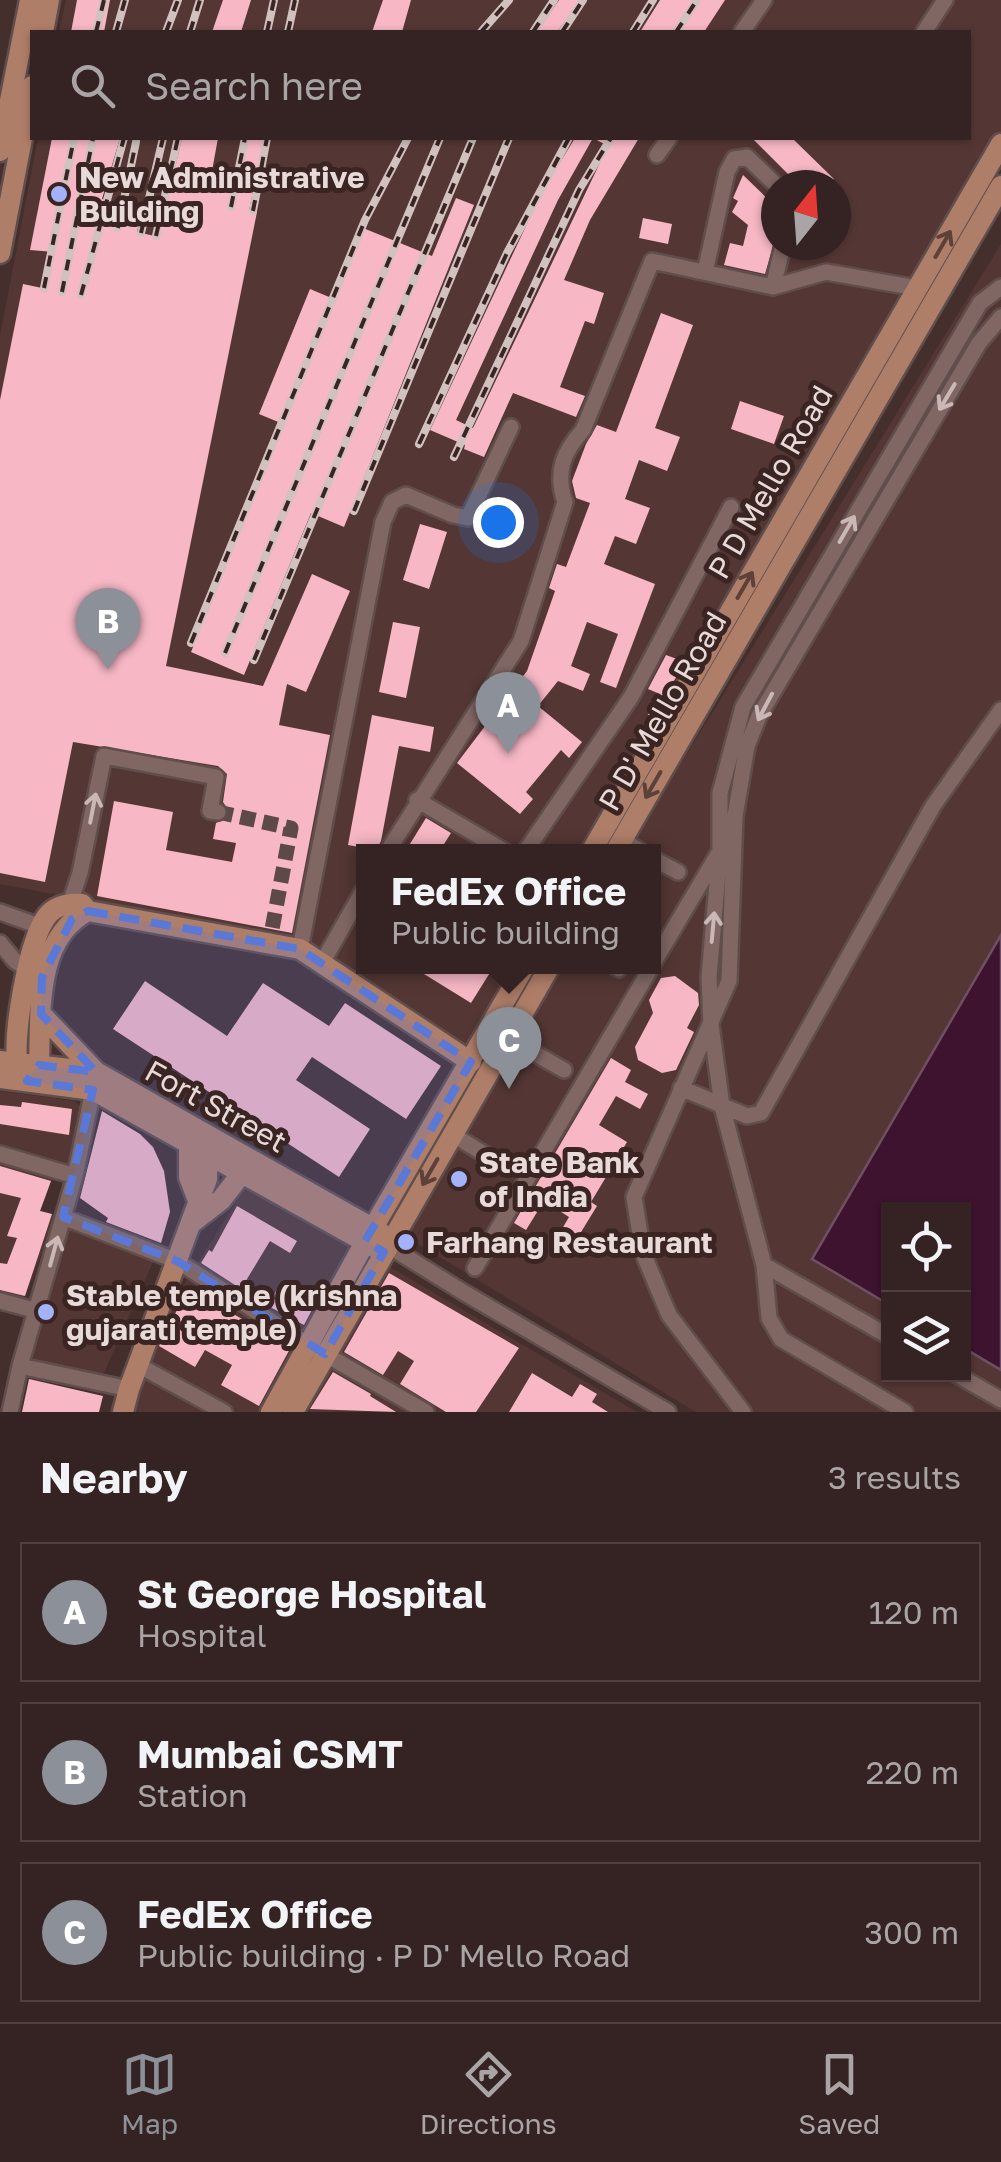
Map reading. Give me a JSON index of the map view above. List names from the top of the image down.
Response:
{
  "streets": {
    "main road": ["P D Mello Road", "P D' Mello Road", "Fort Street"]
  },
  "one_way": ["P D Mello Road", "P D' Mello Road"],
  "places": [
    "New Administrative Building",
    "State Bank of India",
    "Farhang Restaurant",
    "Stable temple (krishna gujarati temple)"
  ],
  "north": "top",
  "page": {
    "search": "Search here",
    "pins": ["B", "A", "C"],
    "popup": ["FedEx Office", "Public building"],
    "heading": ["Nearby", "3 results"],
    "list": [
      {
        "mark": "A",
        "name": "St George Hospital",
        "note": "Hospital",
        "value": "120 m"
      },
      {
        "mark": "B",
        "name": "Mumbai CSMT",
        "note": "Station",
        "value": "220 m"
      },
      {
        "mark": "C",
        "name": "FedEx Office",
        "note": "Public building · P D' Mello Road",
        "value": "300 m"
      }
    ],
    "nav": ["Map", "Directions", "Saved"]
  }
}
